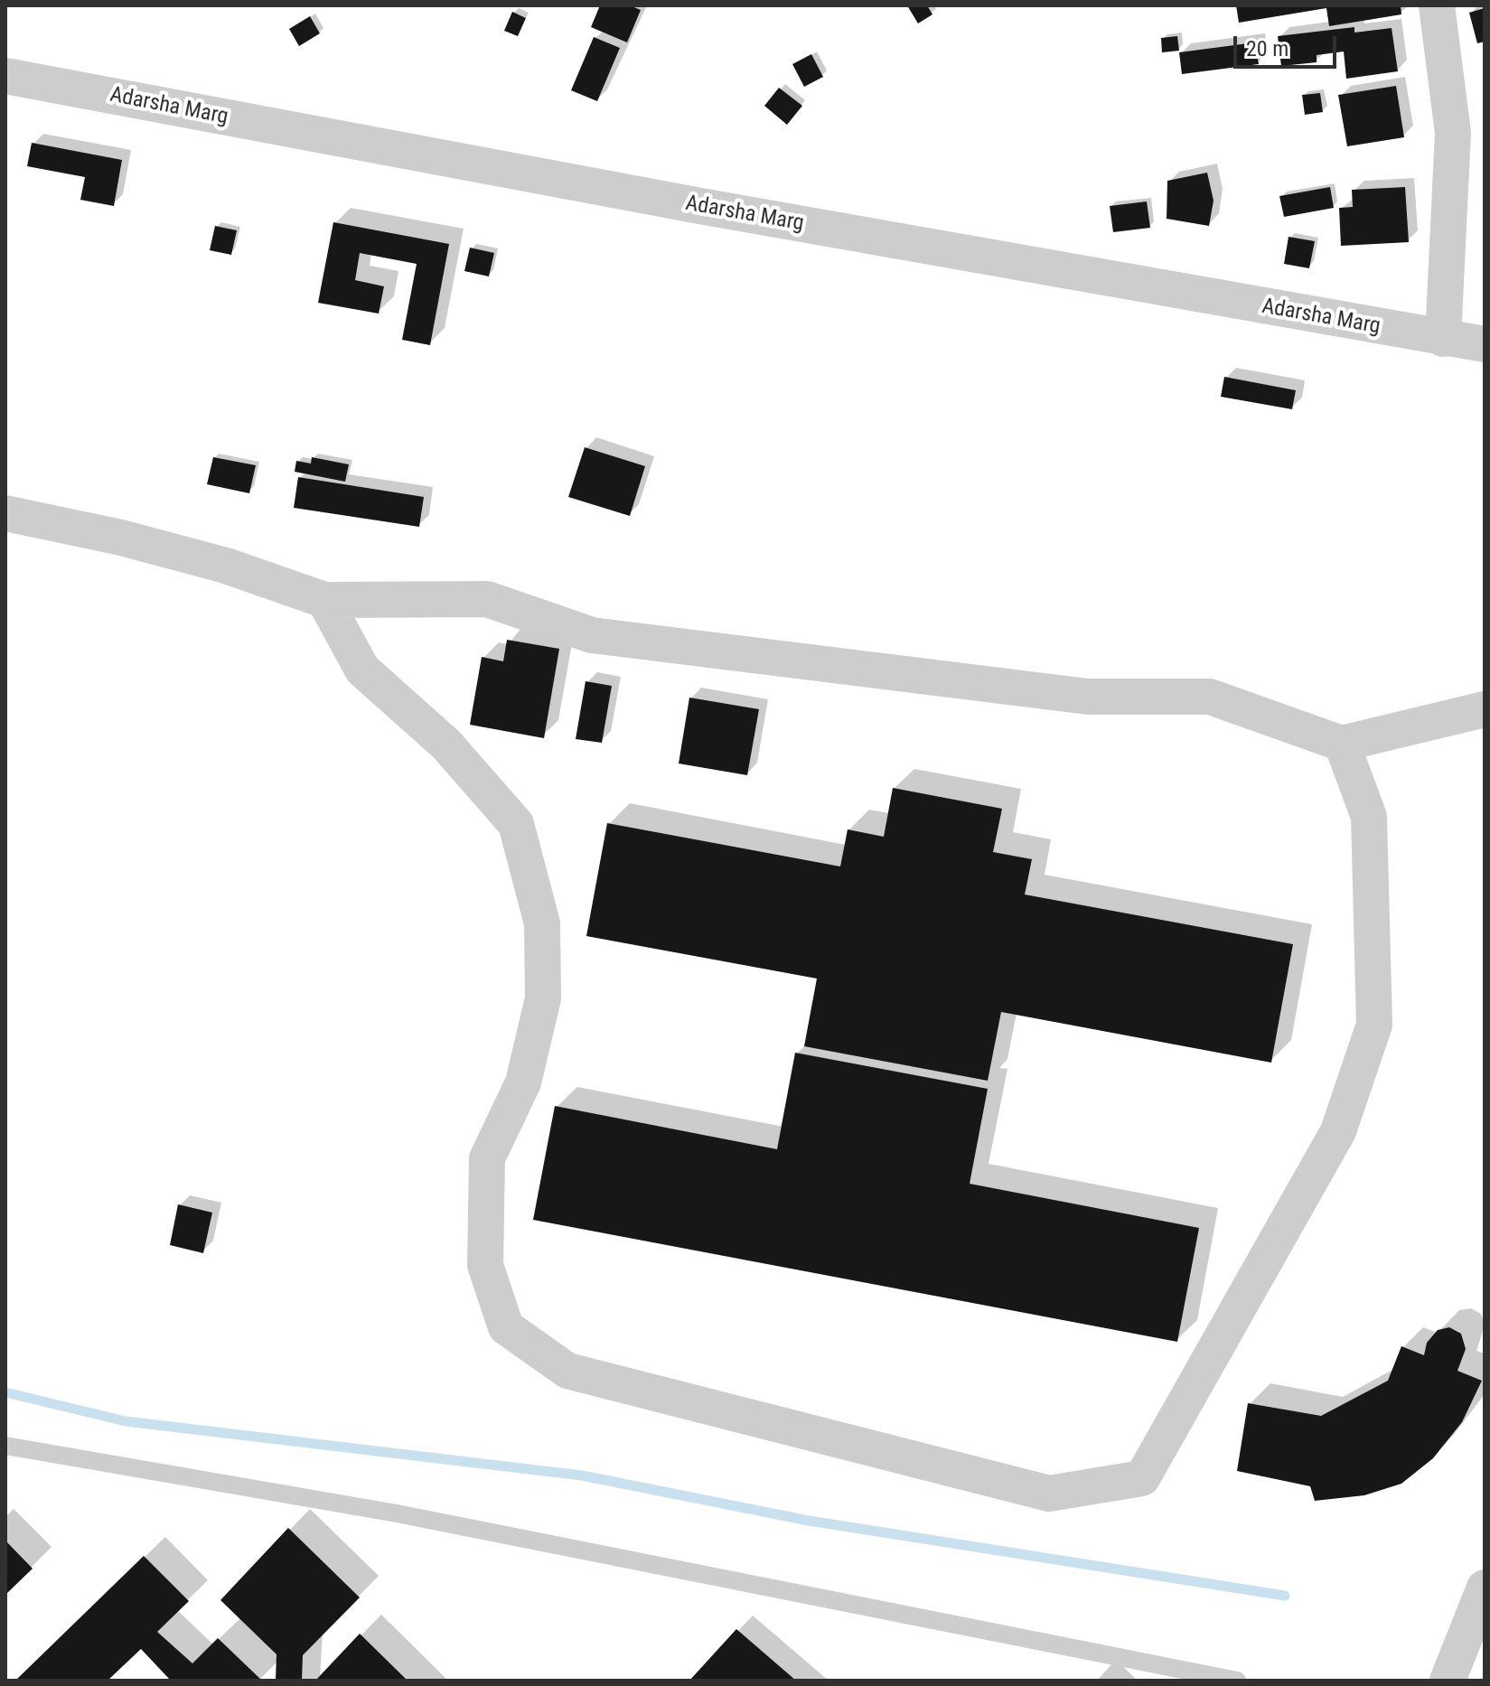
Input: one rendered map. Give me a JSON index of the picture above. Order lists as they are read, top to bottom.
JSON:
{
  "streets": {
    "street": ["Adarsha Marg"]
  },
  "scale_bar": "20 m"
}
